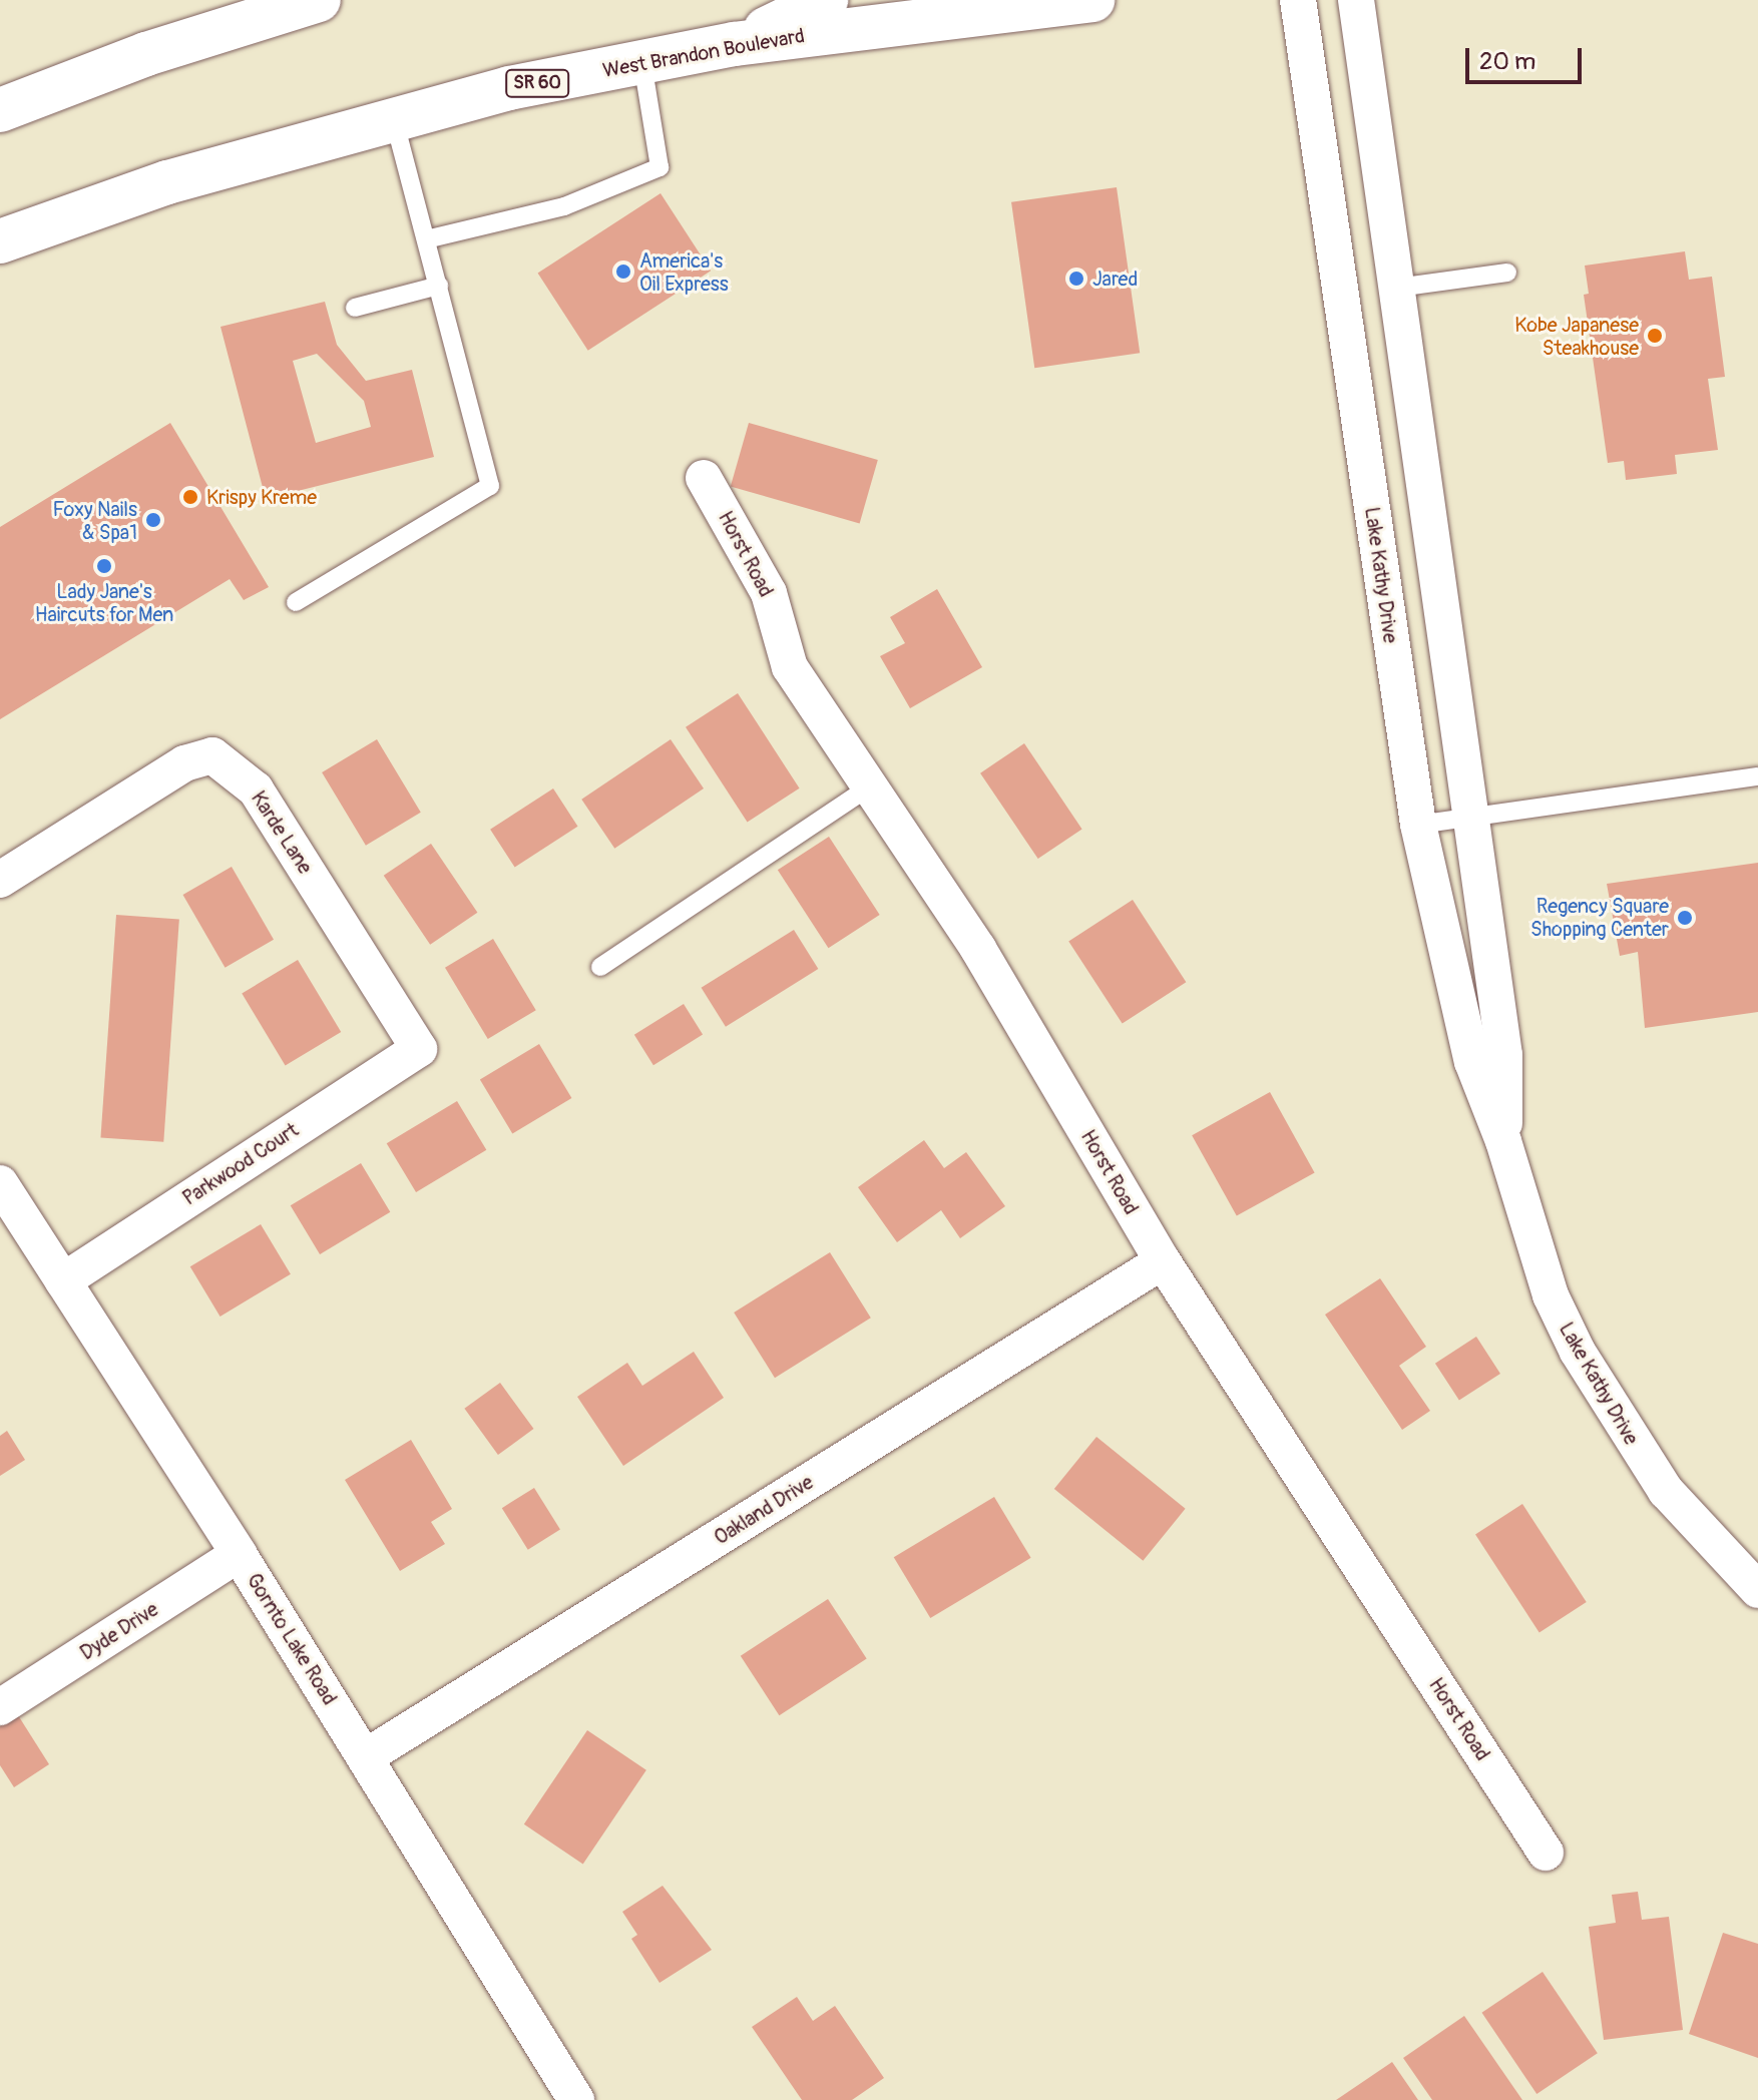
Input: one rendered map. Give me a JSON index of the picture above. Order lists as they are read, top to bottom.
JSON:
{
  "streets": {
    "highway": ["West Brandon Boulevard", "SR 60"],
    "street": [
      "Horst Road",
      "Lake Kathy Drive",
      "Karde Lane",
      "Parkwood Court",
      "Oakland Drive",
      "Dyde Drive",
      "Gornto Lake Road"
    ]
  },
  "crossings": [
    ["Horst Road", "Oakland Drive"],
    ["Karde Lane", "Parkwood Court"],
    ["Parkwood Court", "Gornto Lake Road"],
    ["Oakland Drive", "Gornto Lake Road"],
    ["Dyde Drive", "Gornto Lake Road"]
  ],
  "places": [
    "America's Oil Express",
    "Jared",
    "Kobe Japanese Steakhouse",
    "Krispy Kreme",
    "Foxy Nails & Spa1",
    "Lady Jane's Haircuts for Men",
    "Regency Square Shopping Center"
  ],
  "scale_bar": "20 m"
}
